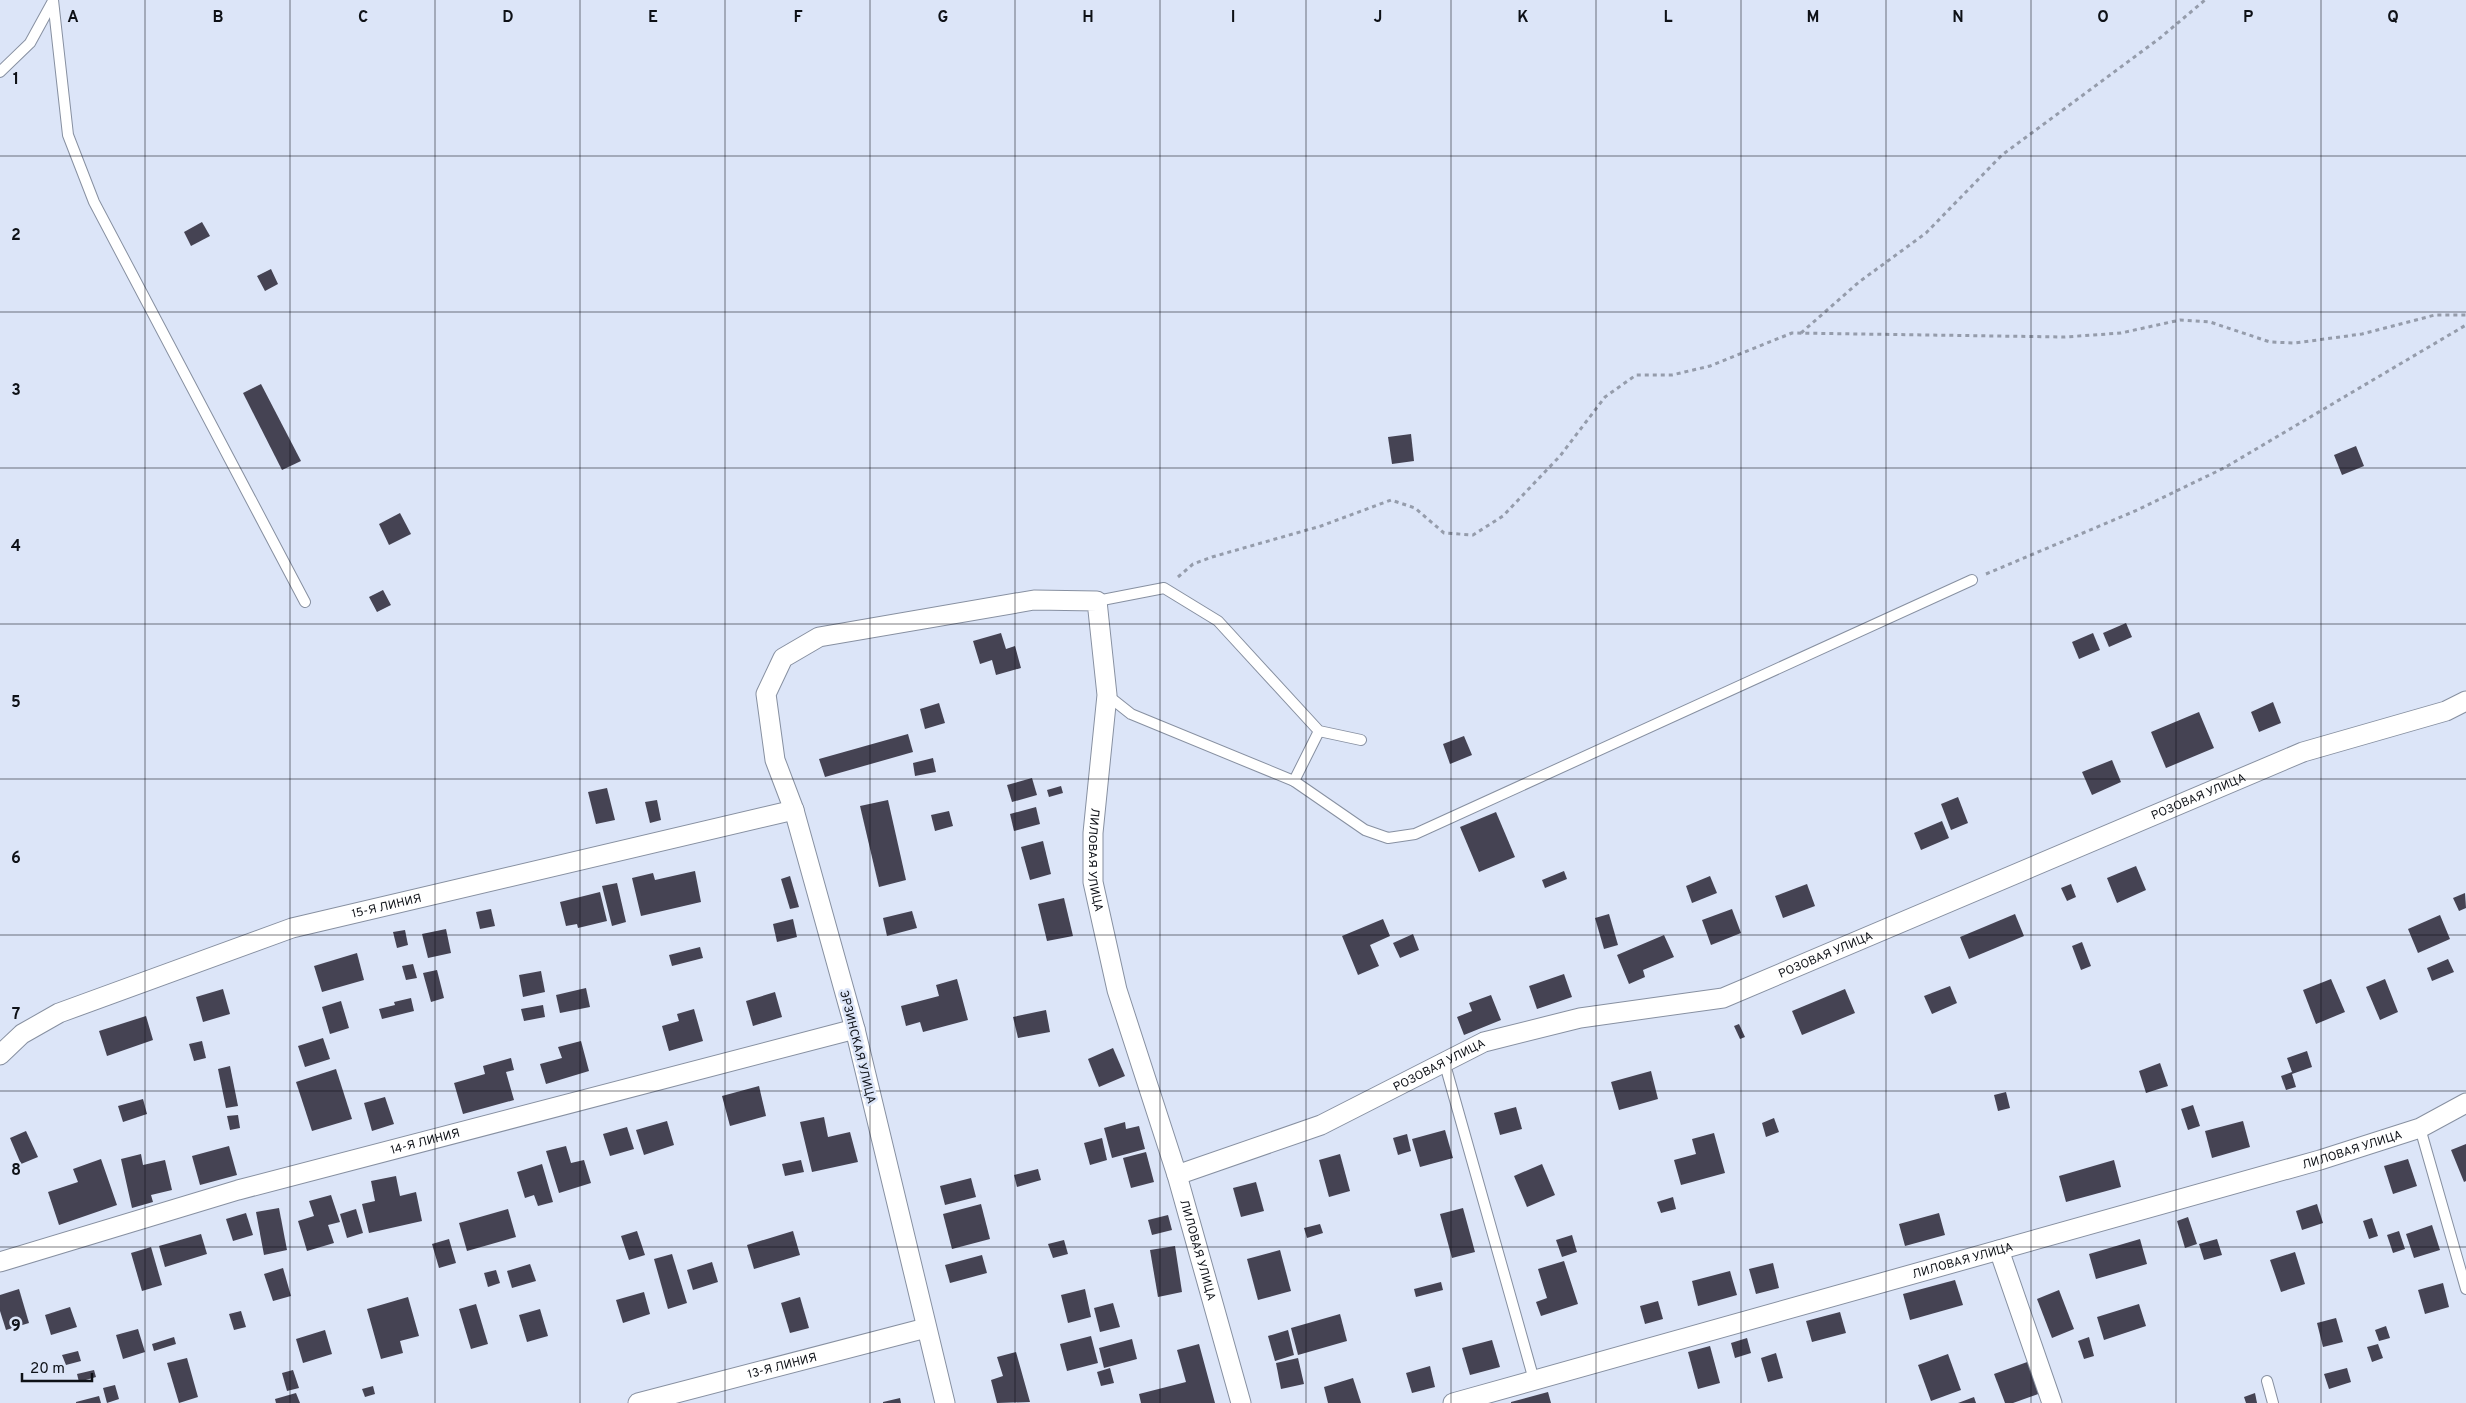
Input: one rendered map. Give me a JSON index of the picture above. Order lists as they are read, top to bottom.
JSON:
{
  "streets": {
    "street": [
      "РОЗОВАЯ УЛИЦА",
      "ЛИЛОВАЯ УЛИЦА",
      "15-Я ЛИНИЯ",
      "ЭРЗИНСКАЯ УЛИЦА",
      "14-Я ЛИНИЯ",
      "13-Я ЛИНИЯ"
    ]
  },
  "crossings": [
    ["РОЗОВАЯ УЛИЦА", "ЛИЛОВАЯ УЛИЦА"],
    ["ЛИЛОВАЯ УЛИЦА", "ЭРЗИНСКАЯ УЛИЦА"],
    ["15-Я ЛИНИЯ", "ЭРЗИНСКАЯ УЛИЦА"],
    ["ЭРЗИНСКАЯ УЛИЦА", "14-Я ЛИНИЯ"],
    ["ЭРЗИНСКАЯ УЛИЦА", "13-Я ЛИНИЯ"]
  ],
  "scale_bar": "20 m",
  "grid": {
    "columns": [
      "A",
      "B",
      "C",
      "D",
      "E",
      "F",
      "G",
      "H",
      "I",
      "J",
      "K",
      "L",
      "M",
      "N",
      "O",
      "P",
      "Q"
    ],
    "rows": [
      "1",
      "2",
      "3",
      "4",
      "5",
      "6",
      "7",
      "8",
      "9"
    ]
  }
}
